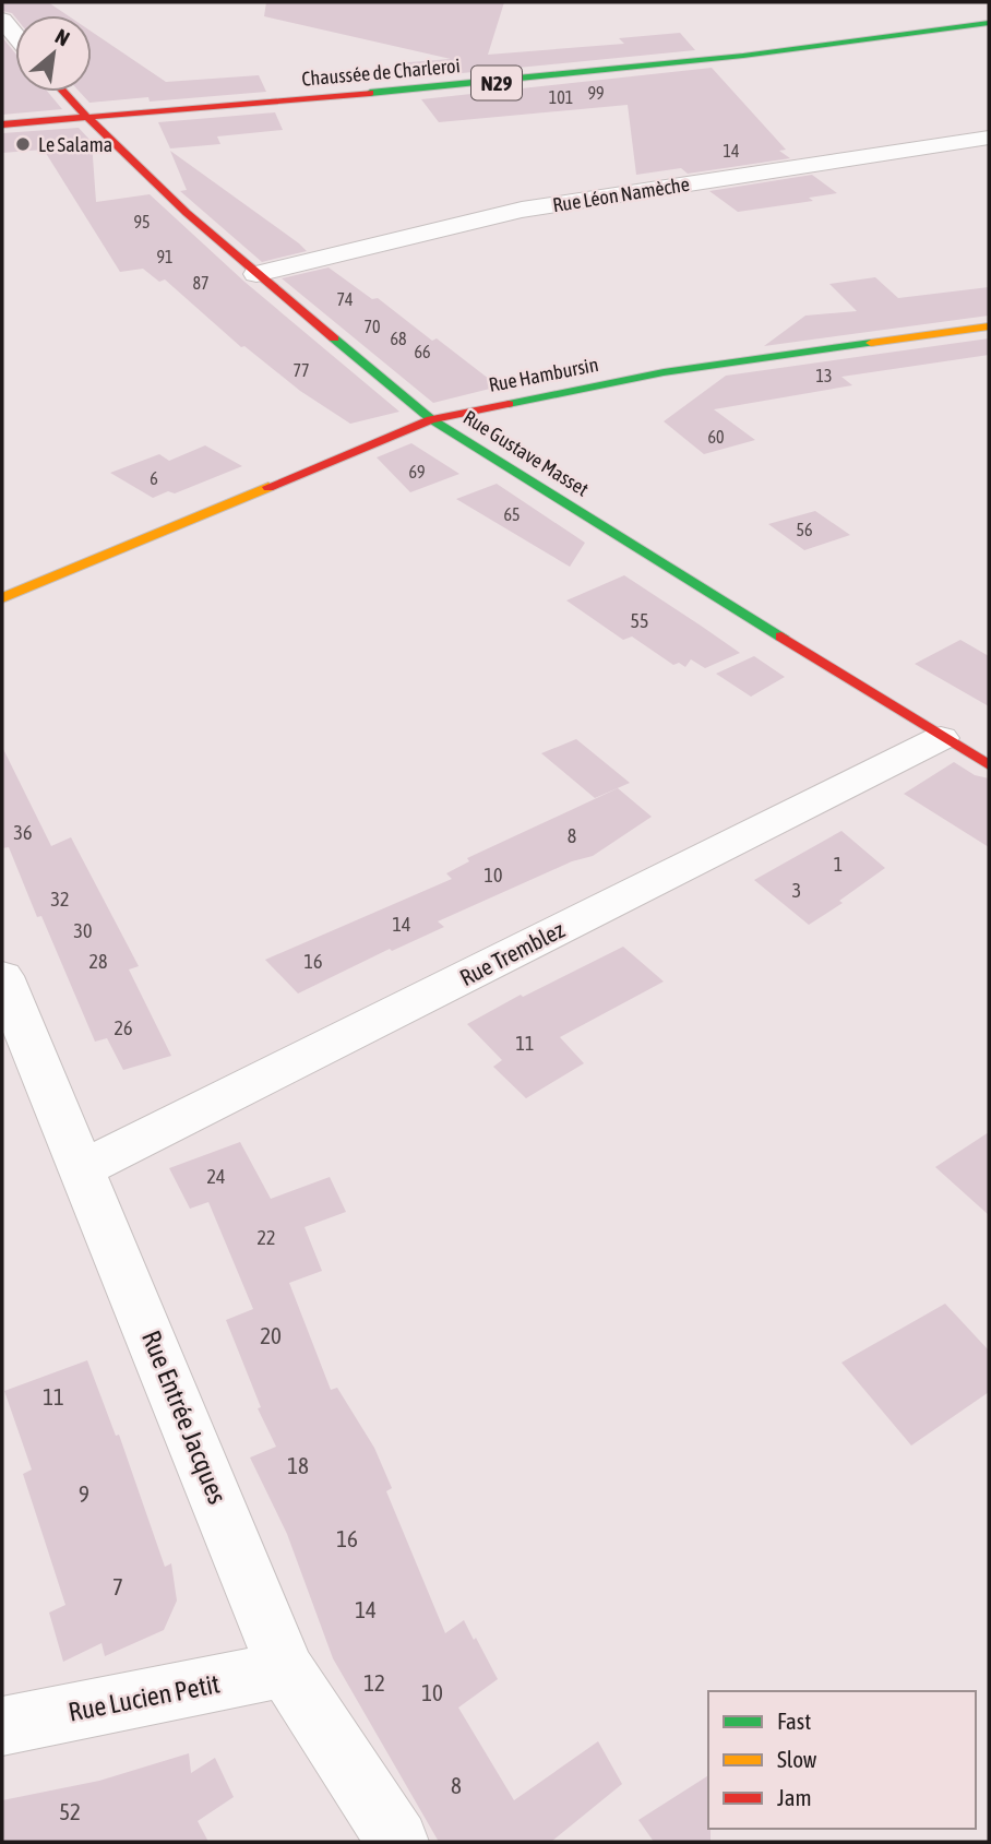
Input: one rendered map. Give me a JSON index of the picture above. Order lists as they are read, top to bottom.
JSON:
{
  "streets": {
    "street": [
      "Chaussée de Charleroi",
      "N29",
      "Rue Léon Namèche",
      "Rue Hambursin",
      "Rue Gustave Masset",
      "Rue Tremblez",
      "Rue Entrée Jacques",
      "Rue Lucien Petit"
    ]
  },
  "crossings": [
    ["Chaussée de Charleroi", "Rue Gustave Masset"],
    ["Rue Léon Namèche", "Rue Gustave Masset"],
    ["Rue Hambursin", "Rue Gustave Masset"],
    ["Rue Gustave Masset", "Rue Tremblez"],
    ["Rue Tremblez", "Rue Entrée Jacques"],
    ["Rue Entrée Jacques", "Rue Lucien Petit"]
  ],
  "places": ["Le Salama"],
  "house_numbers": [
    "99",
    "101",
    "14",
    "95",
    "91",
    "87",
    "74",
    "70",
    "68",
    "66",
    "77",
    "13",
    "60",
    "69",
    "6",
    "65",
    "56",
    "55",
    "36",
    "8",
    "1",
    "10",
    "3",
    "32",
    "14",
    "30",
    "28",
    "16",
    "26",
    "11",
    "24",
    "22",
    "20",
    "11",
    "18",
    "9",
    "16",
    "7",
    "14",
    "12",
    "10",
    "8",
    "52"
  ],
  "legend": ["Fast", "Slow", "Jam"],
  "north": "top right"
}
